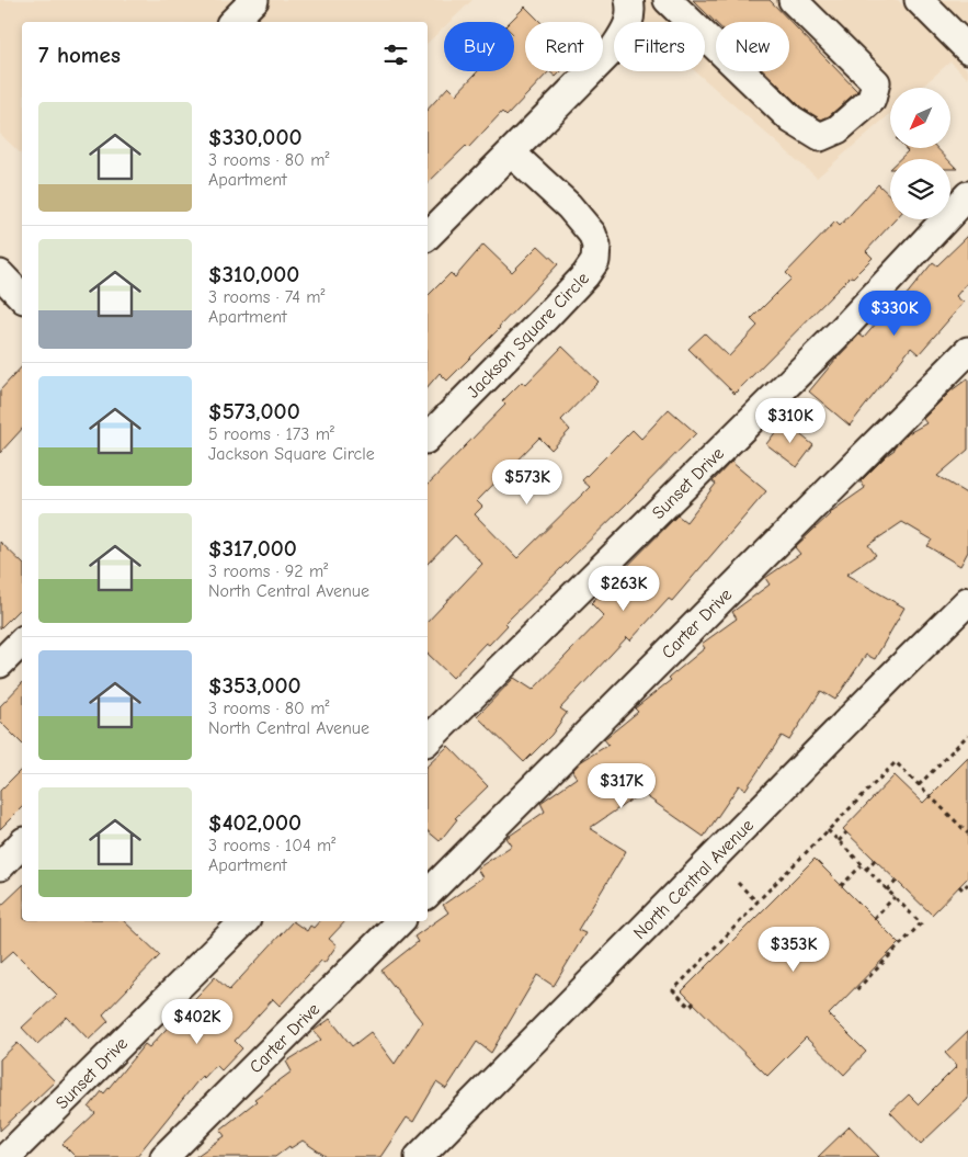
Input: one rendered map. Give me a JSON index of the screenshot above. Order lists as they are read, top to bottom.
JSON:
{
  "streets": {
    "street": [
      "Jackson Square Circle",
      "Sunset Drive",
      "Carter Drive",
      "North Central Avenue"
    ]
  },
  "north": "bottom left",
  "page": {
    "chip": [
      "Buy",
      "Rent",
      "Filters",
      "New"
    ],
    "heading": "7 homes",
    "list": [
      {
        "name": "$330,000",
        "note": "3 rooms · 80 m² · Apartment"
      },
      {
        "name": "$310,000",
        "note": "3 rooms · 74 m² · Apartment"
      },
      {
        "name": "$573,000",
        "note": "5 rooms · 173 m² · Jackson Square Circle"
      },
      {
        "name": "$317,000",
        "note": "3 rooms · 92 m² · North Central Avenue"
      },
      {
        "name": "$353,000",
        "note": "3 rooms · 80 m² · North Central Avenue"
      },
      {
        "name": "$402,000",
        "note": "3 rooms · 104 m² · Apartment"
      }
    ],
    "price": [
      "$330K",
      "$310K",
      "$573K",
      "$263K",
      "$317K",
      "$353K",
      "$402K"
    ]
  }
}
